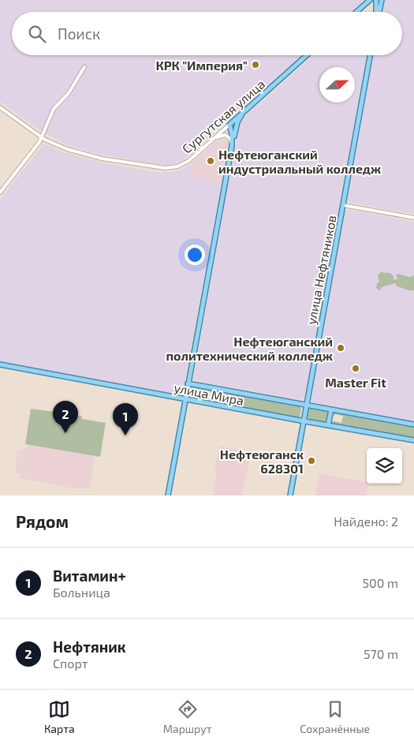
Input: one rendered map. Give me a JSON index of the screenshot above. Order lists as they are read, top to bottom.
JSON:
{
  "streets": {
    "main road": ["Сургутская улица", "улица Нефтяников", "улица Мира"]
  },
  "crossings": [
    ["улица Нефтяников", "улица Мира"]
  ],
  "places": [
    "КРК \"Империя\"",
    "Нефтеюганский индустриальный колледж",
    "Нефтеюганский политехнический колледж",
    "Master Fit",
    "Нефтеюганск 628301"
  ],
  "north": "right",
  "page": {
    "search": "Поиск",
    "pins": ["2", "1"],
    "heading": ["Рядом", "Найдено: 2"],
    "list": [
      {
        "mark": "1",
        "name": "Витамин+",
        "note": "Больница",
        "value": "500 m"
      },
      {
        "mark": "2",
        "name": "Нефтяник",
        "note": "Спорт",
        "value": "570 m"
      }
    ],
    "nav": ["Карта", "Маршрут", "Сохранённые"]
  }
}
